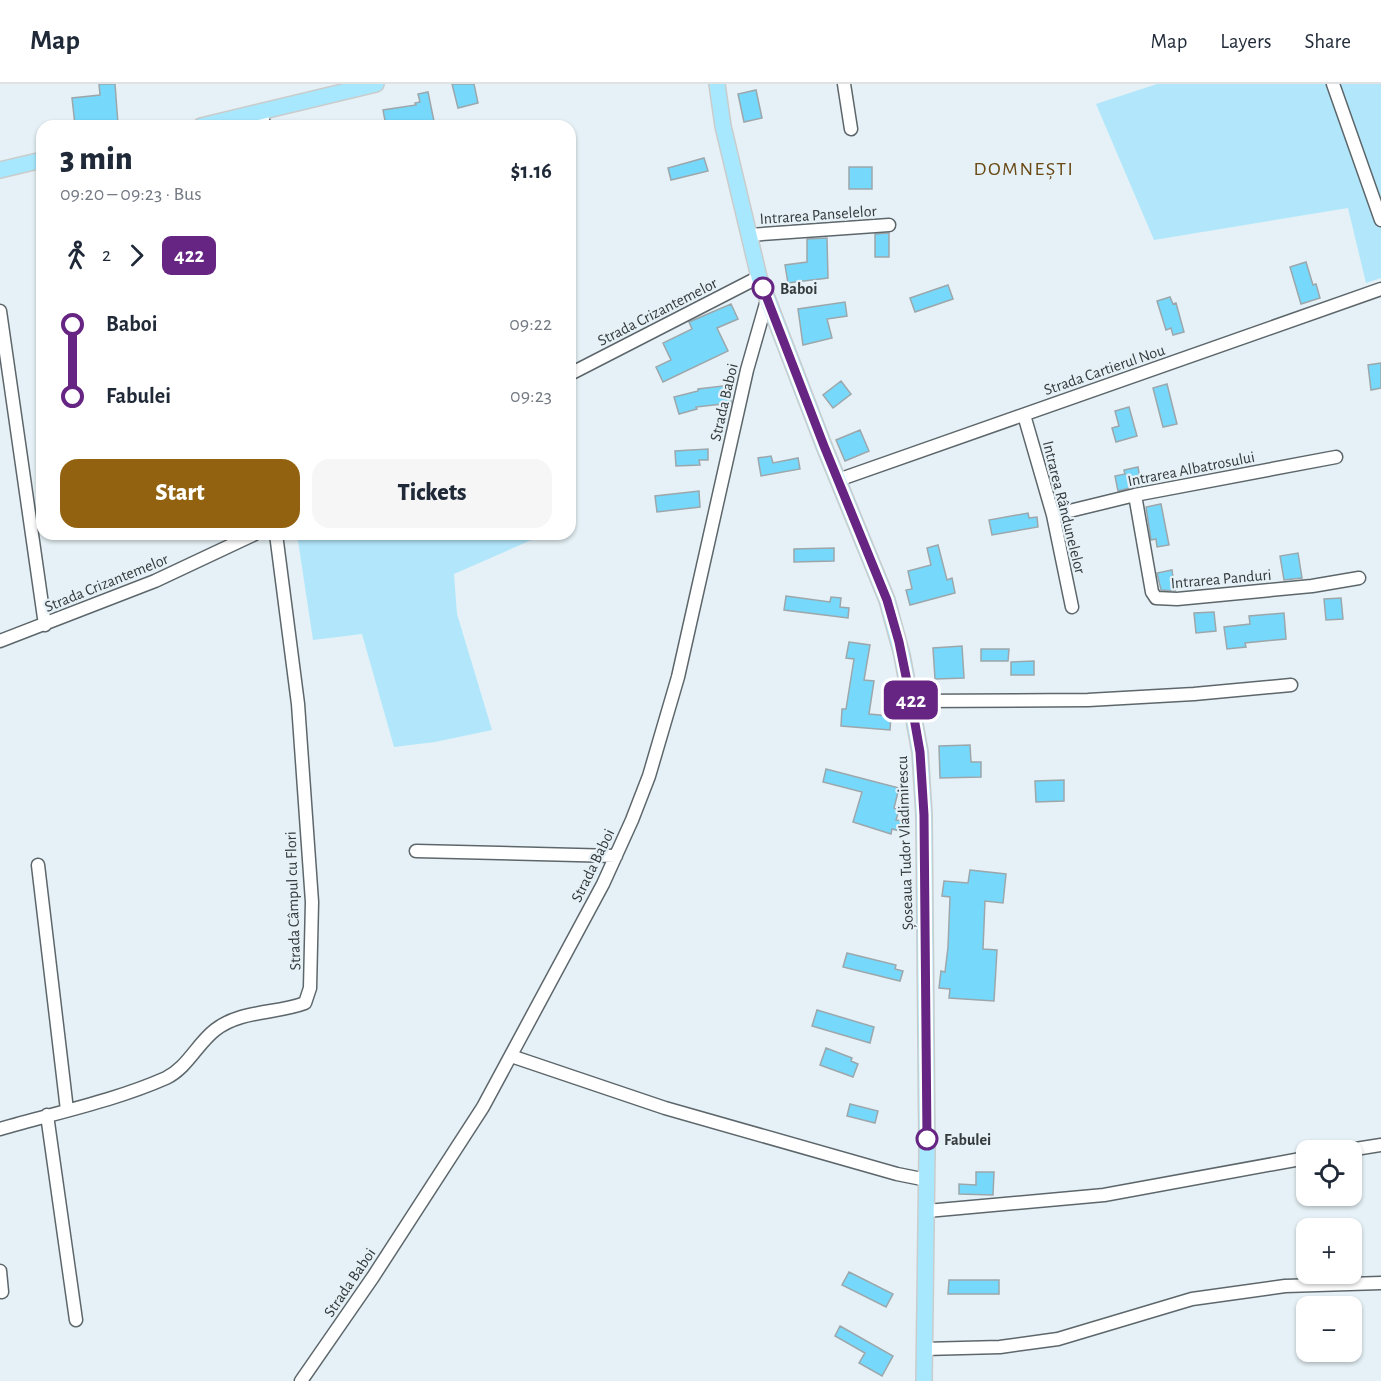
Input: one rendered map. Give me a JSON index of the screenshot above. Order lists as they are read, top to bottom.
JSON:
{
  "streets": {
    "main road": ["Șoseaua Tudor Vladimirescu"],
    "street": [
      "Intrarea Panselelor",
      "Strada Crizantemelor",
      "Strada Cartierul Nou",
      "Strada Baboi",
      "Intrarea Albatrosului",
      "Intrarea Rândunelelor",
      "Intrarea Panduri",
      "Strada Câmpul cu Flori"
    ]
  },
  "crossings": [
    ["Intrarea Panselelor", "Șoseaua Tudor Vladimirescu"],
    ["Strada Crizantemelor", "Șoseaua Tudor Vladimirescu"],
    ["Strada Cartierul Nou", "Intrarea Rândunelelor"],
    ["Strada Cartierul Nou", "Șoseaua Tudor Vladimirescu"],
    ["Strada Baboi", "Șoseaua Tudor Vladimirescu"],
    ["Intrarea Albatrosului", "Intrarea Rândunelelor"],
    ["Intrarea Albatrosului", "Intrarea Panduri"]
  ],
  "districts": ["DOMNEȘTI"],
  "places": ["Baboi", "Fabulei"],
  "lines": ["bus line 422"],
  "page": {
    "header": "Map",
    "nav": ["Map", "Layers", "Share"],
    "on_map": "422",
    "heading": ["3 min", "09:20 – 09:23 · Bus", "$1.16"],
    "legs": ["2", "422"],
    "list": [
      {
        "name": "Baboi",
        "value": "09:22"
      },
      {
        "name": "Fabulei",
        "value": "09:23"
      }
    ],
    "buttons": ["Start", "Tickets"],
    "map_buttons": ["+", "−"]
  }
}
